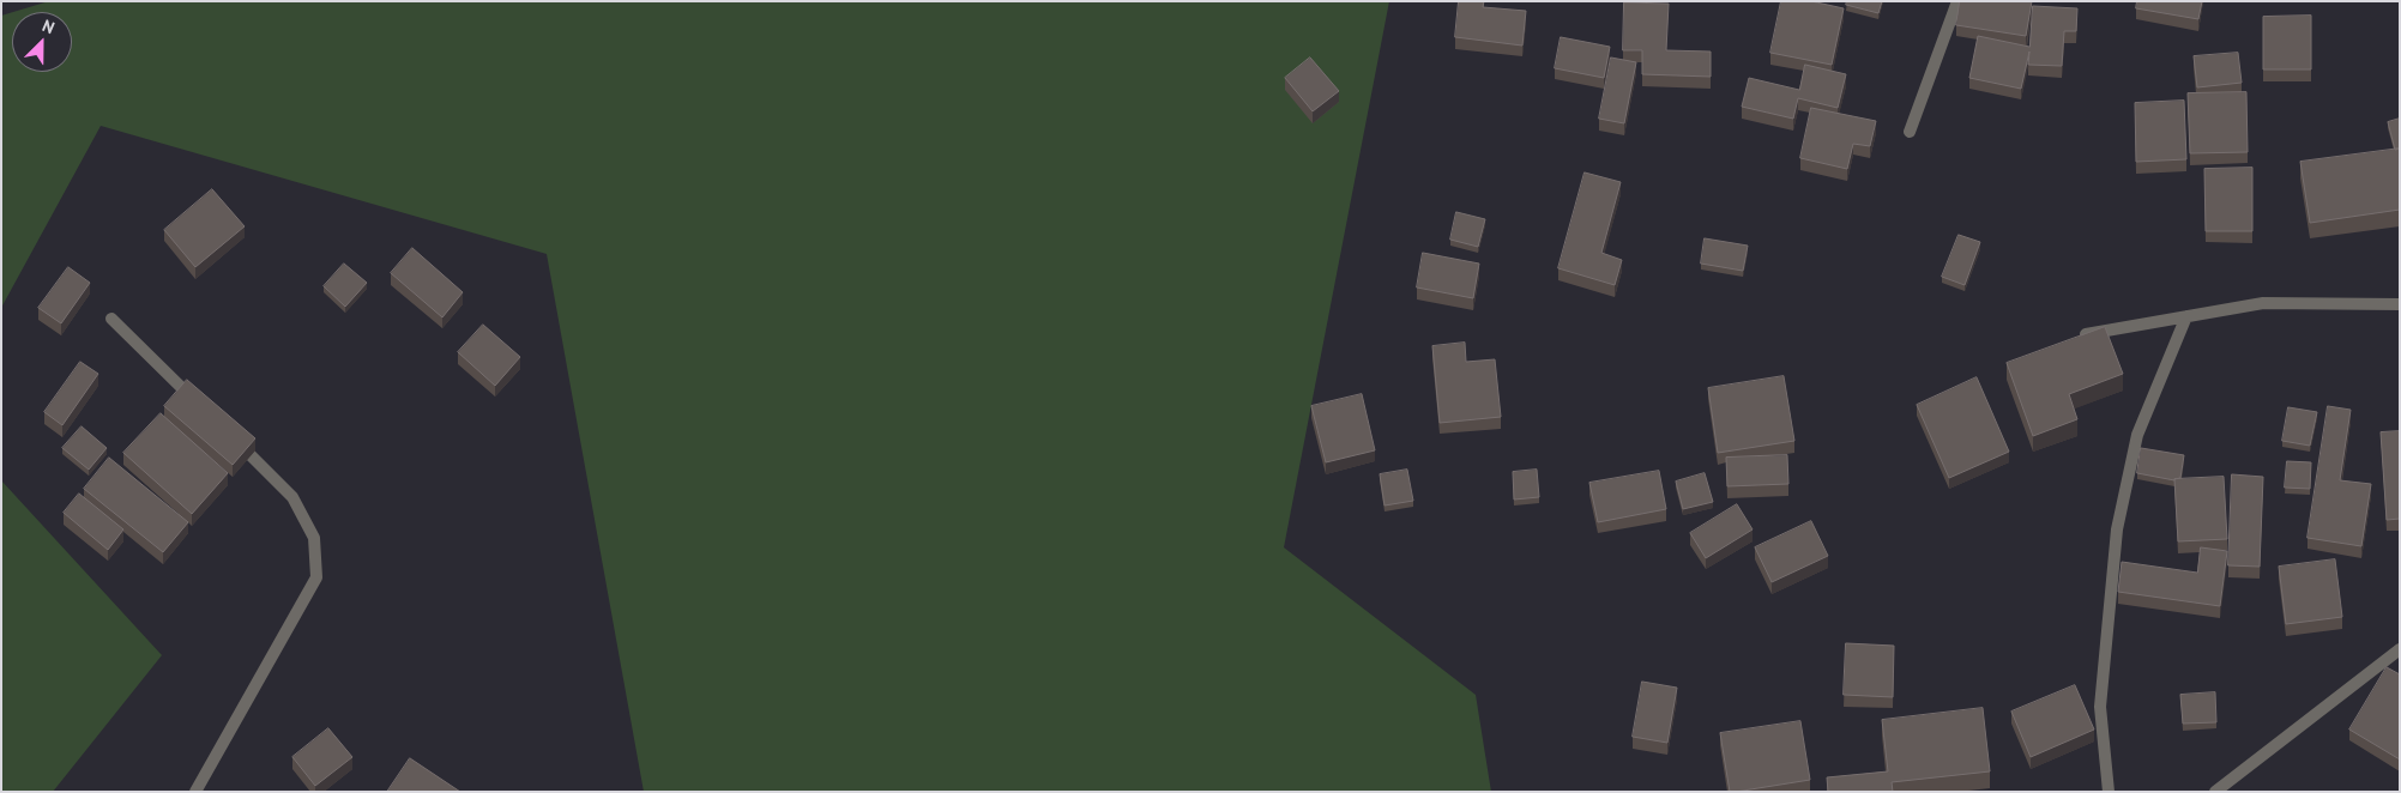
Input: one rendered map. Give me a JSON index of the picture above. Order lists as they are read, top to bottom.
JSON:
{
  "north": "top right"
}
